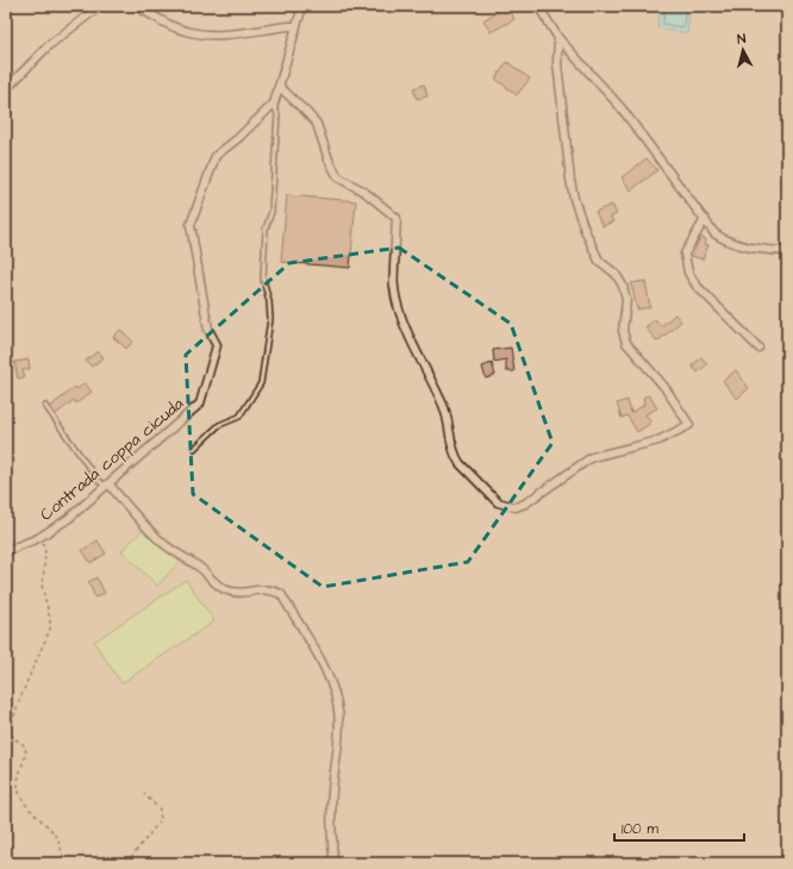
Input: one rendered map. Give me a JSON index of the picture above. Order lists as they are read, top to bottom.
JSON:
{
  "streets": {
    "street": ["Contrada coppa cicuda"]
  },
  "scale_bar": "100 m",
  "north": "top"
}
